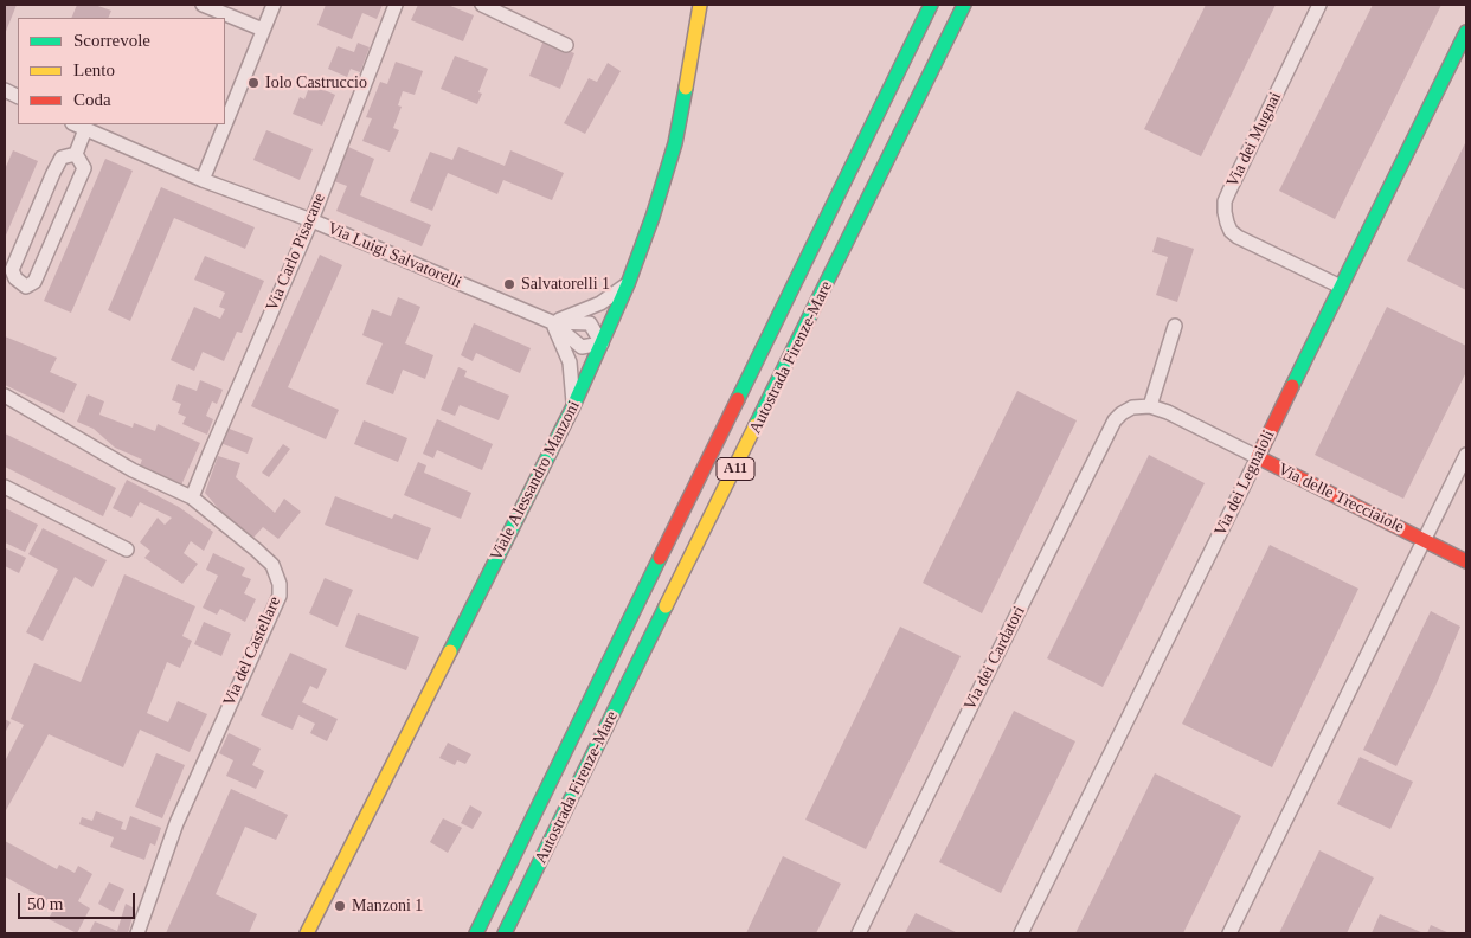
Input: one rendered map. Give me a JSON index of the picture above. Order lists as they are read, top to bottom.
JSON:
{
  "streets": {
    "main road": [
      "Autostrada Firenze-Mare",
      "A11",
      "Viale Alessandro Manzoni",
      "Via dei Legnaioli",
      "Via delle Trecciaiole"
    ],
    "street": [
      "Via dei Mugnai",
      "Via Carlo Pisacane",
      "Via Luigi Salvatorelli",
      "Via del Castellare",
      "Via dei Cardatori"
    ]
  },
  "crossings": [
    ["Via dei Mugnai", "Via dei Legnaioli"],
    ["Via Carlo Pisacane", "Via Luigi Salvatorelli"],
    ["Via Carlo Pisacane", "Via del Castellare"],
    ["Via Luigi Salvatorelli", "Viale Alessandro Manzoni"],
    ["Via dei Legnaioli", "Via delle Trecciaiole"],
    ["Via delle Trecciaiole", "Via dei Cardatori"]
  ],
  "places": ["Iolo Castruccio", "Salvatorelli 1", "Manzoni 1"],
  "legend": ["Scorrevole", "Lento", "Coda"],
  "scale_bar": "50 m"
}
